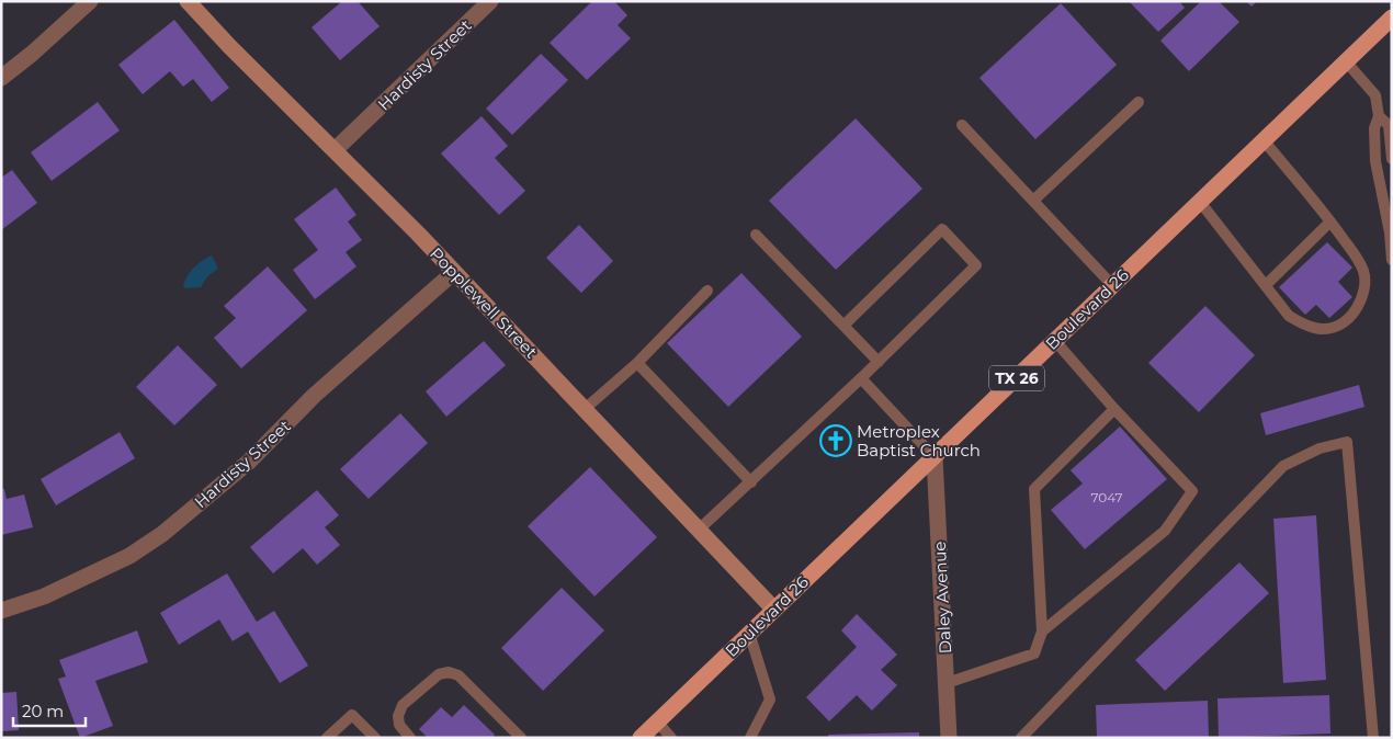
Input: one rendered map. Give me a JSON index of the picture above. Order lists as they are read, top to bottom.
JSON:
{
  "streets": {
    "main road": ["Boulevard 26", "TX 26"],
    "street": ["Hardisty Street", "Popplewell Street", "Daley Avenue"]
  },
  "crossings": [
    ["Hardisty Street", "Popplewell Street"],
    ["Popplewell Street", "Boulevard 26"],
    ["Boulevard 26", "Daley Avenue"]
  ],
  "places": {
    "church": ["Metroplex Baptist Church"]
  },
  "house_numbers": ["7047"],
  "scale_bar": "20 m"
}
